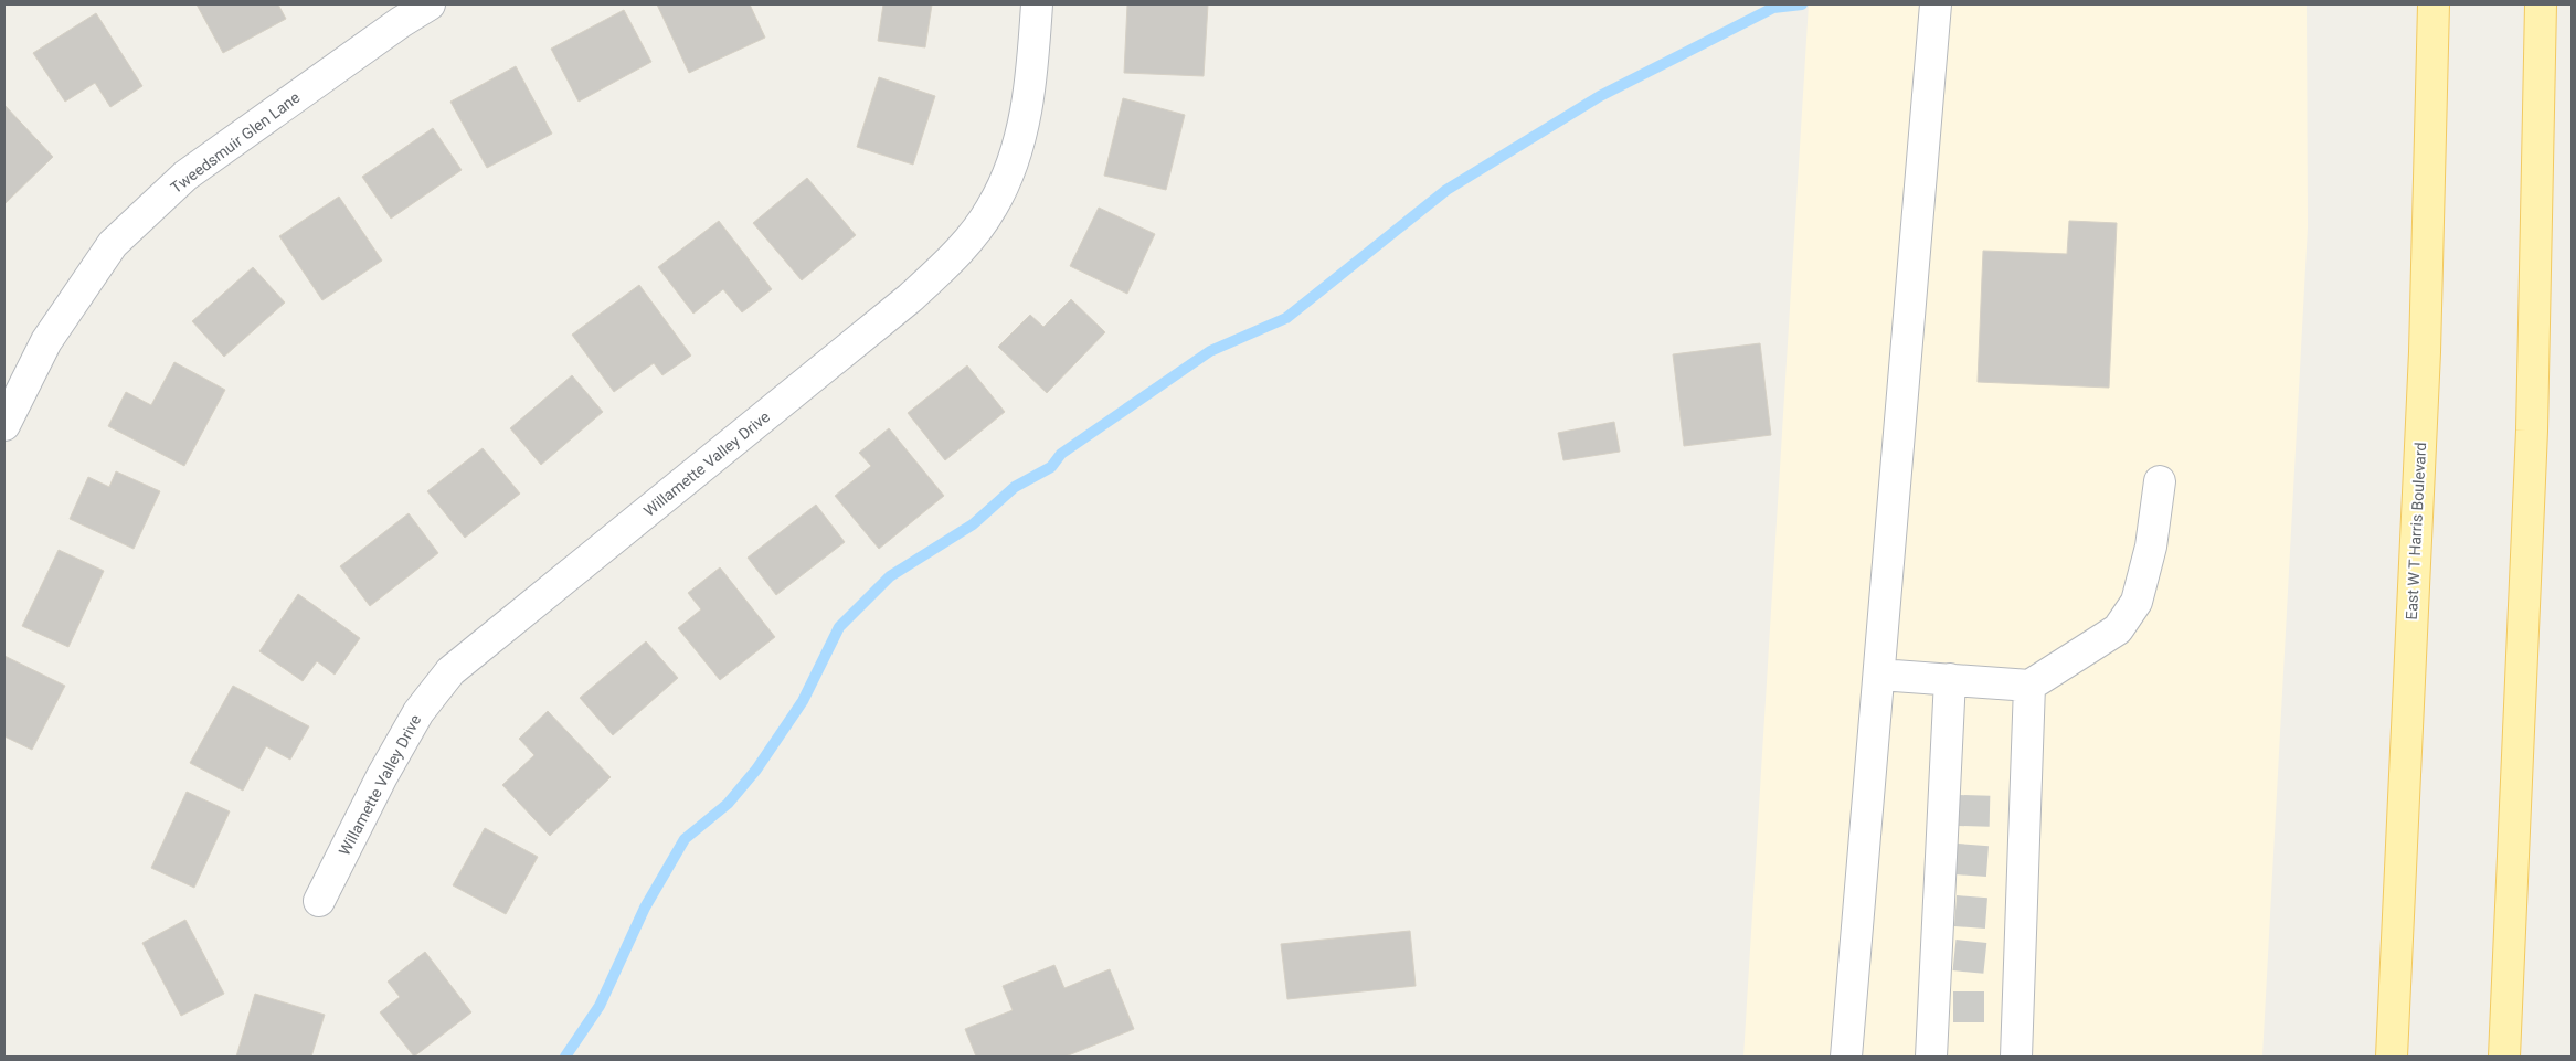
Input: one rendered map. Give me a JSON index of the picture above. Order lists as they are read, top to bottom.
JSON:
{
  "streets": {
    "main road": ["East W T Harris Boulevard"],
    "street": ["Tweedsmuir Glen Lane", "Willamette Valley Drive"]
  }
}
